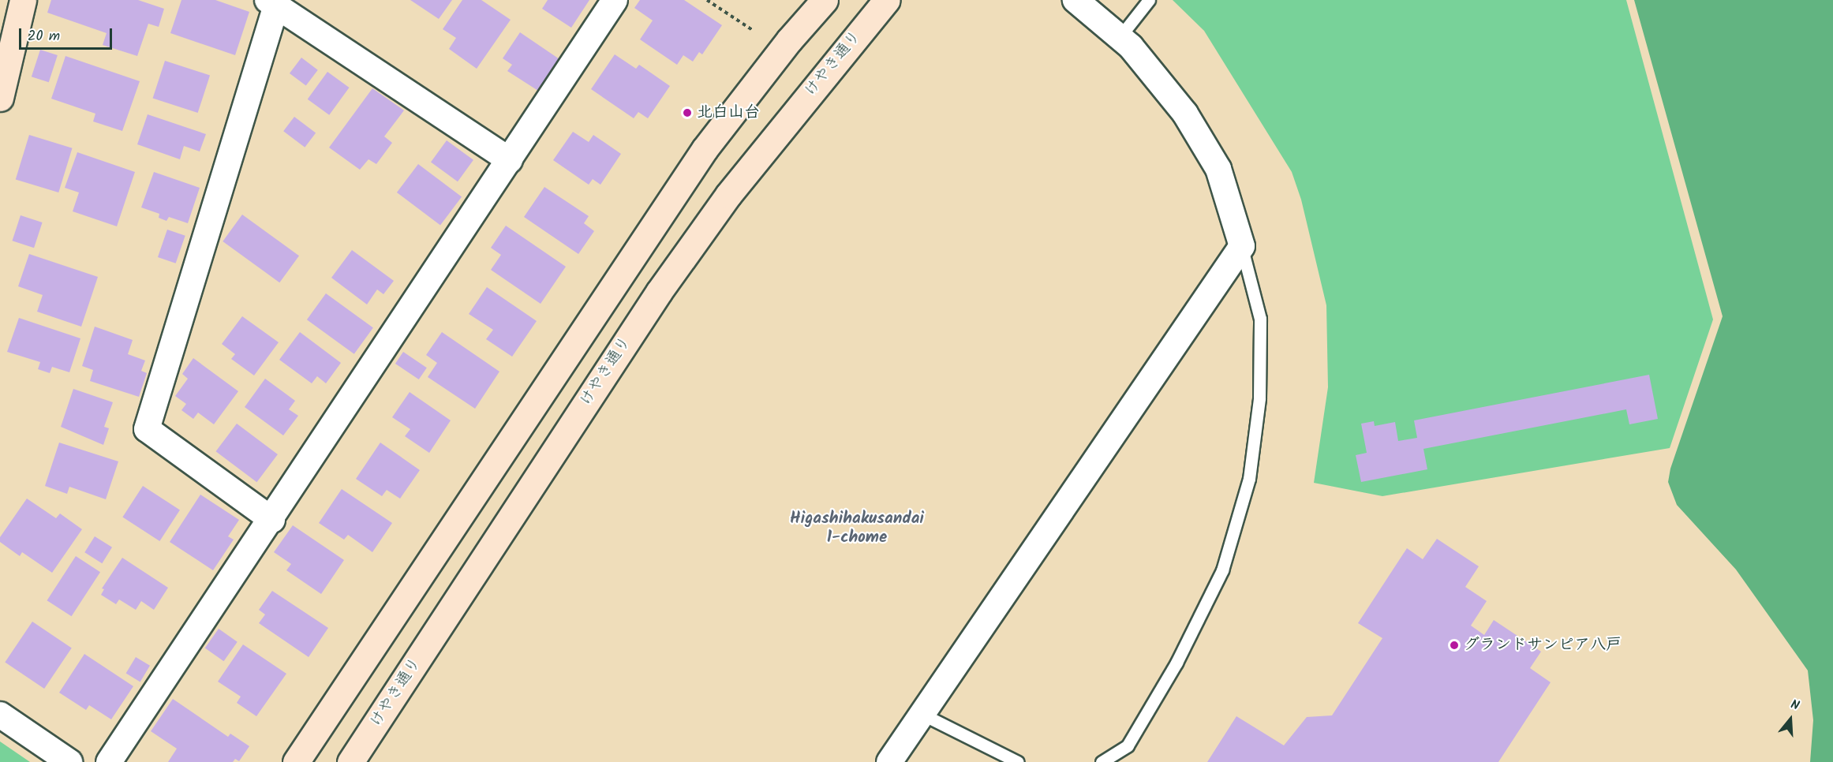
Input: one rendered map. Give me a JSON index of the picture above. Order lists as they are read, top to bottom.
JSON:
{
  "streets": {
    "street": ["けやき通り"]
  },
  "districts": ["Higashihakusandai 1-chome"],
  "places": ["北白山台", "グランドサンピア八戸"],
  "scale_bar": "20 m",
  "north": "top"
}
